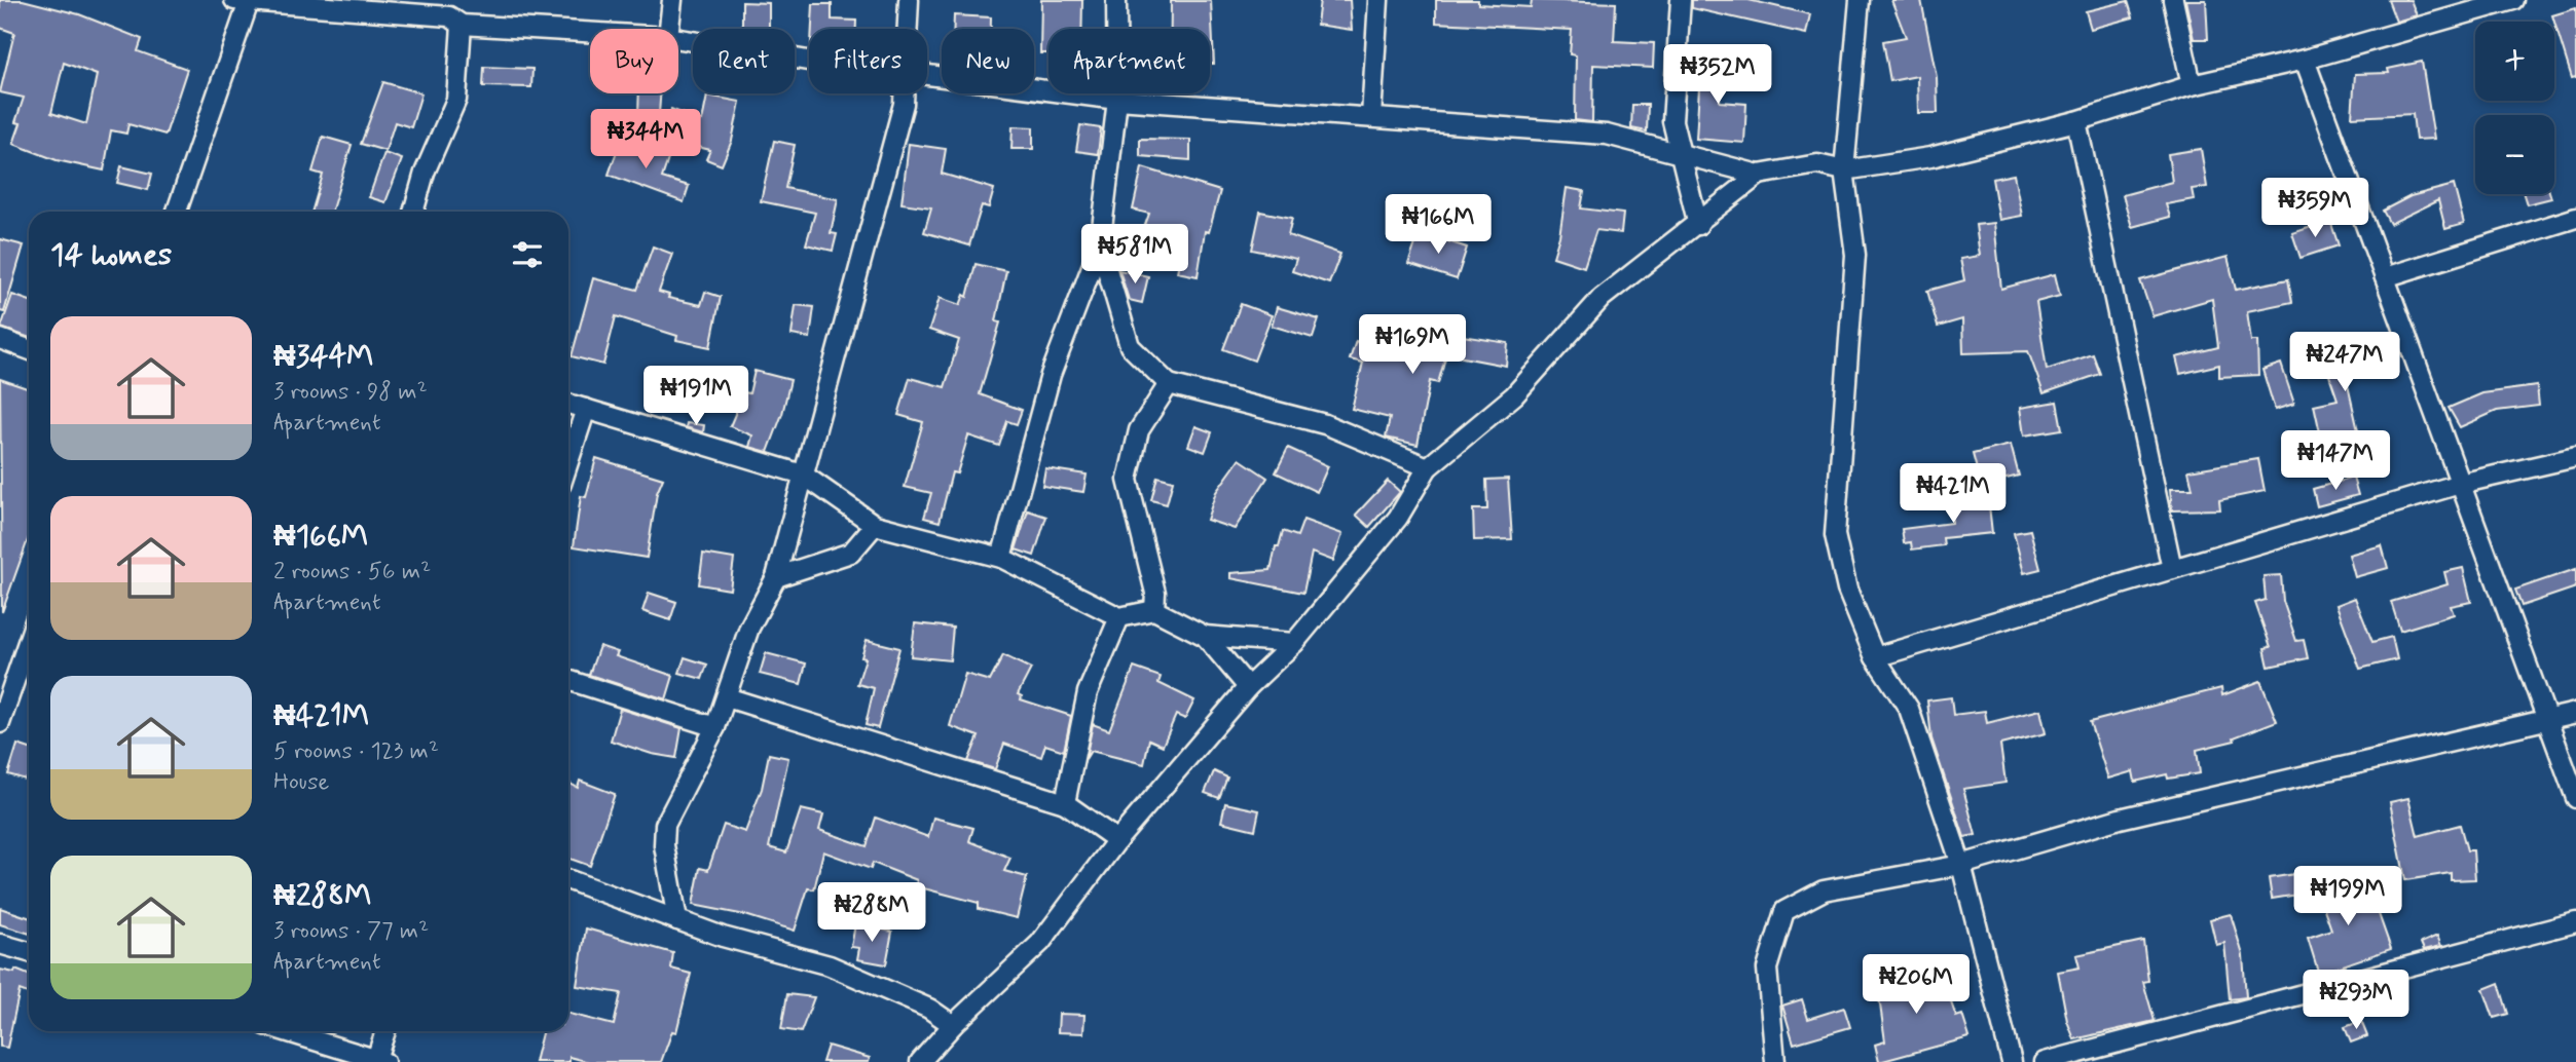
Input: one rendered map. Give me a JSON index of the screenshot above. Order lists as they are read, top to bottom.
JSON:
{
  "page": {
    "map_buttons": ["+", "−"],
    "chip": [
      "Buy",
      "Rent",
      "Filters",
      "New",
      "Apartment"
    ],
    "price": [
      "₦352M",
      "₦344M",
      "₦359M",
      "₦166M",
      "₦581M",
      "₦169M",
      "₦247M",
      "₦191M",
      "₦147M",
      "₦421M",
      "₦199M",
      "₦288M",
      "₦206M",
      "₦293M"
    ],
    "heading": "14 homes",
    "list": [
      {
        "name": "₦344M",
        "note": "3 rooms · 98 m² · Apartment"
      },
      {
        "name": "₦166M",
        "note": "2 rooms · 56 m² · Apartment"
      },
      {
        "name": "₦421M",
        "note": "5 rooms · 123 m² · House"
      },
      {
        "name": "₦288M",
        "note": "3 rooms · 77 m² · Apartment"
      }
    ]
  }
}
